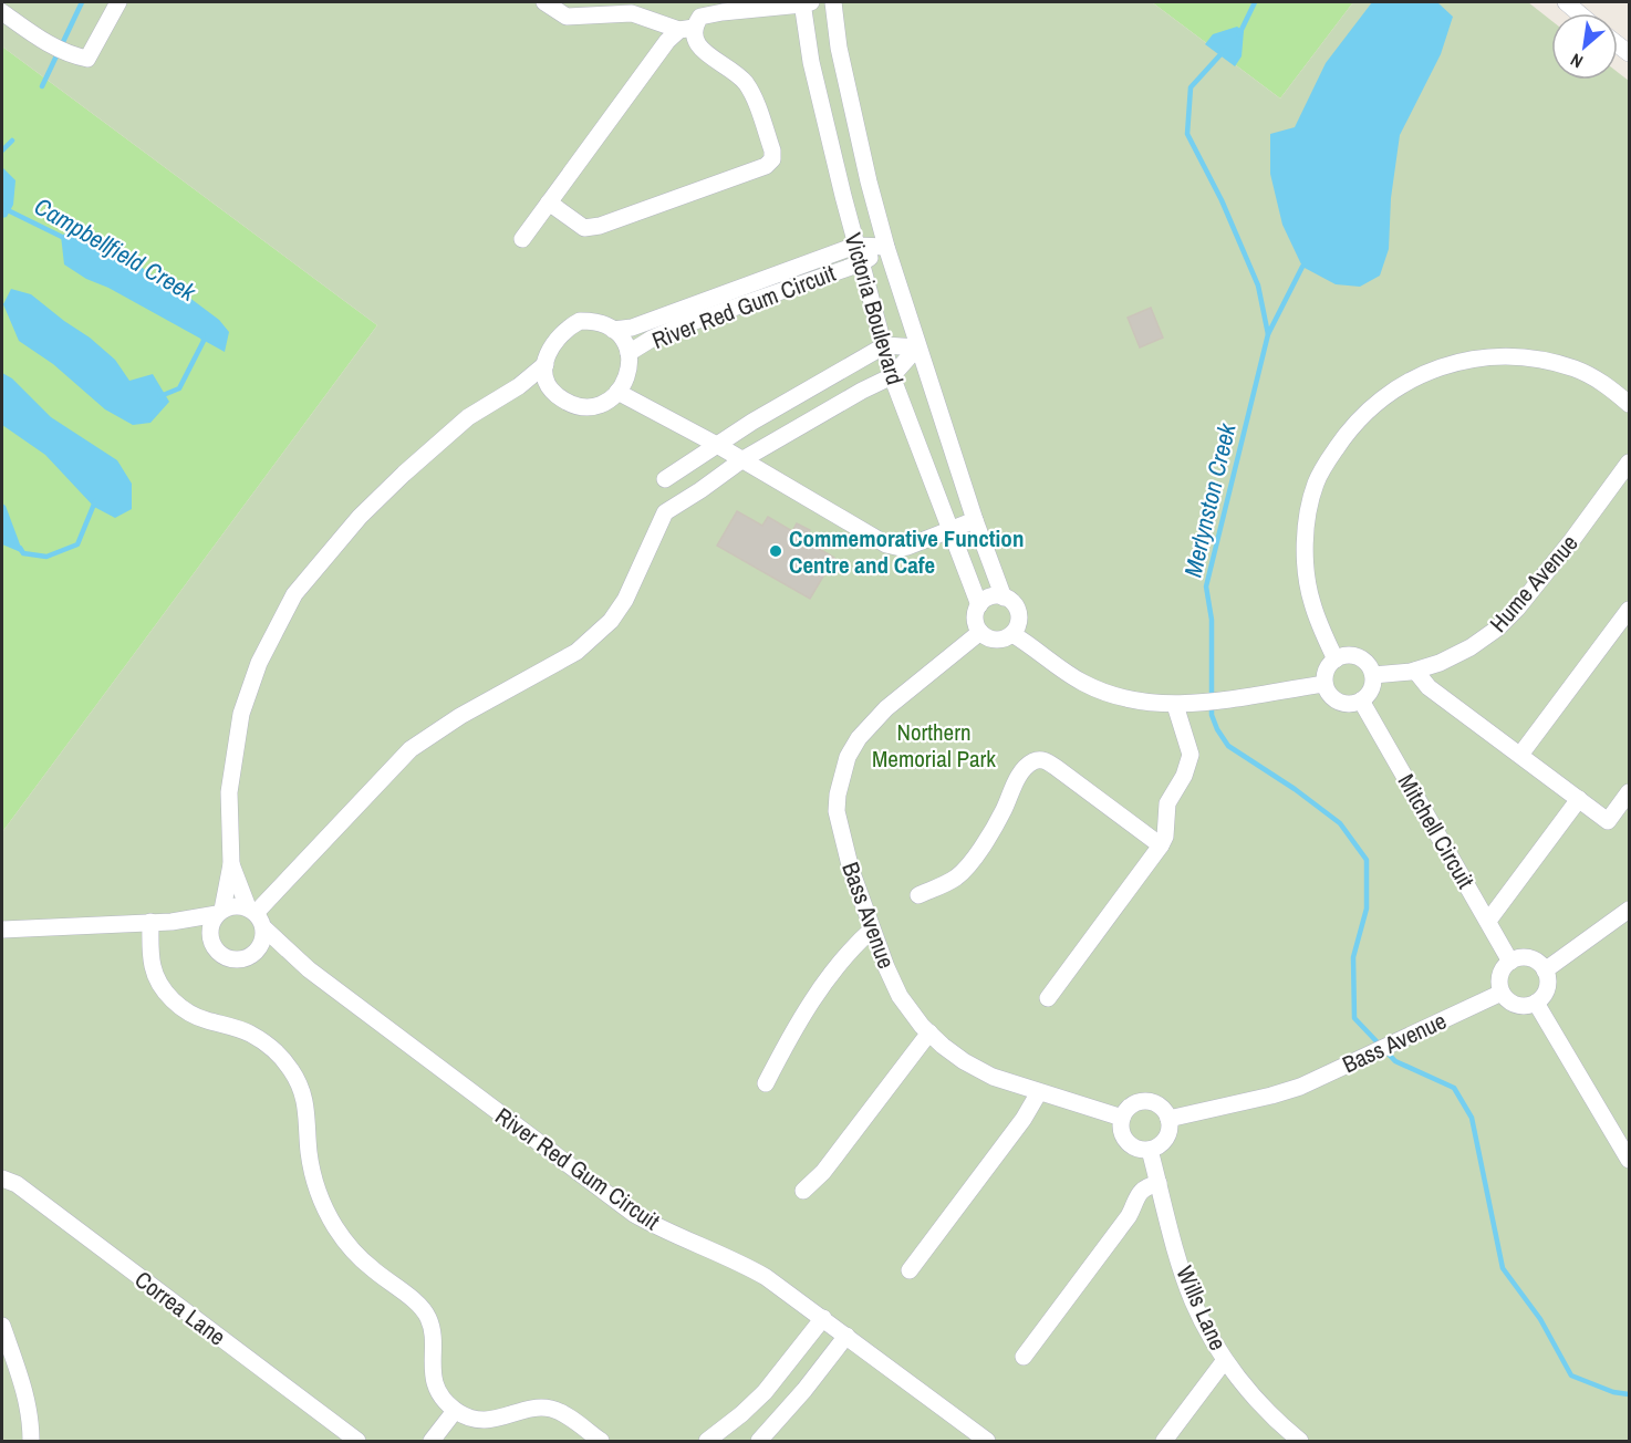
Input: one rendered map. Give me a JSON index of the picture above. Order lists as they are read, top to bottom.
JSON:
{
  "streets": {
    "street": [
      "River Red Gum Circuit",
      "Victoria Boulevard",
      "Hume Avenue",
      "Mitchell Circuit",
      "Bass Avenue",
      "Correa Lane",
      "Wills Lane"
    ]
  },
  "crossings": [
    ["River Red Gum Circuit", "Victoria Boulevard"],
    ["Victoria Boulevard", "Bass Avenue"],
    ["Hume Avenue", "Mitchell Circuit"],
    ["Mitchell Circuit", "Bass Avenue"],
    ["Bass Avenue", "Wills Lane"]
  ],
  "water": ["Campbellfield Creek", "Merlynston Creek"],
  "parks": ["Northern Memorial Park"],
  "places": ["Commemorative Function Centre and Cafe"],
  "north": "bottom left"
}
